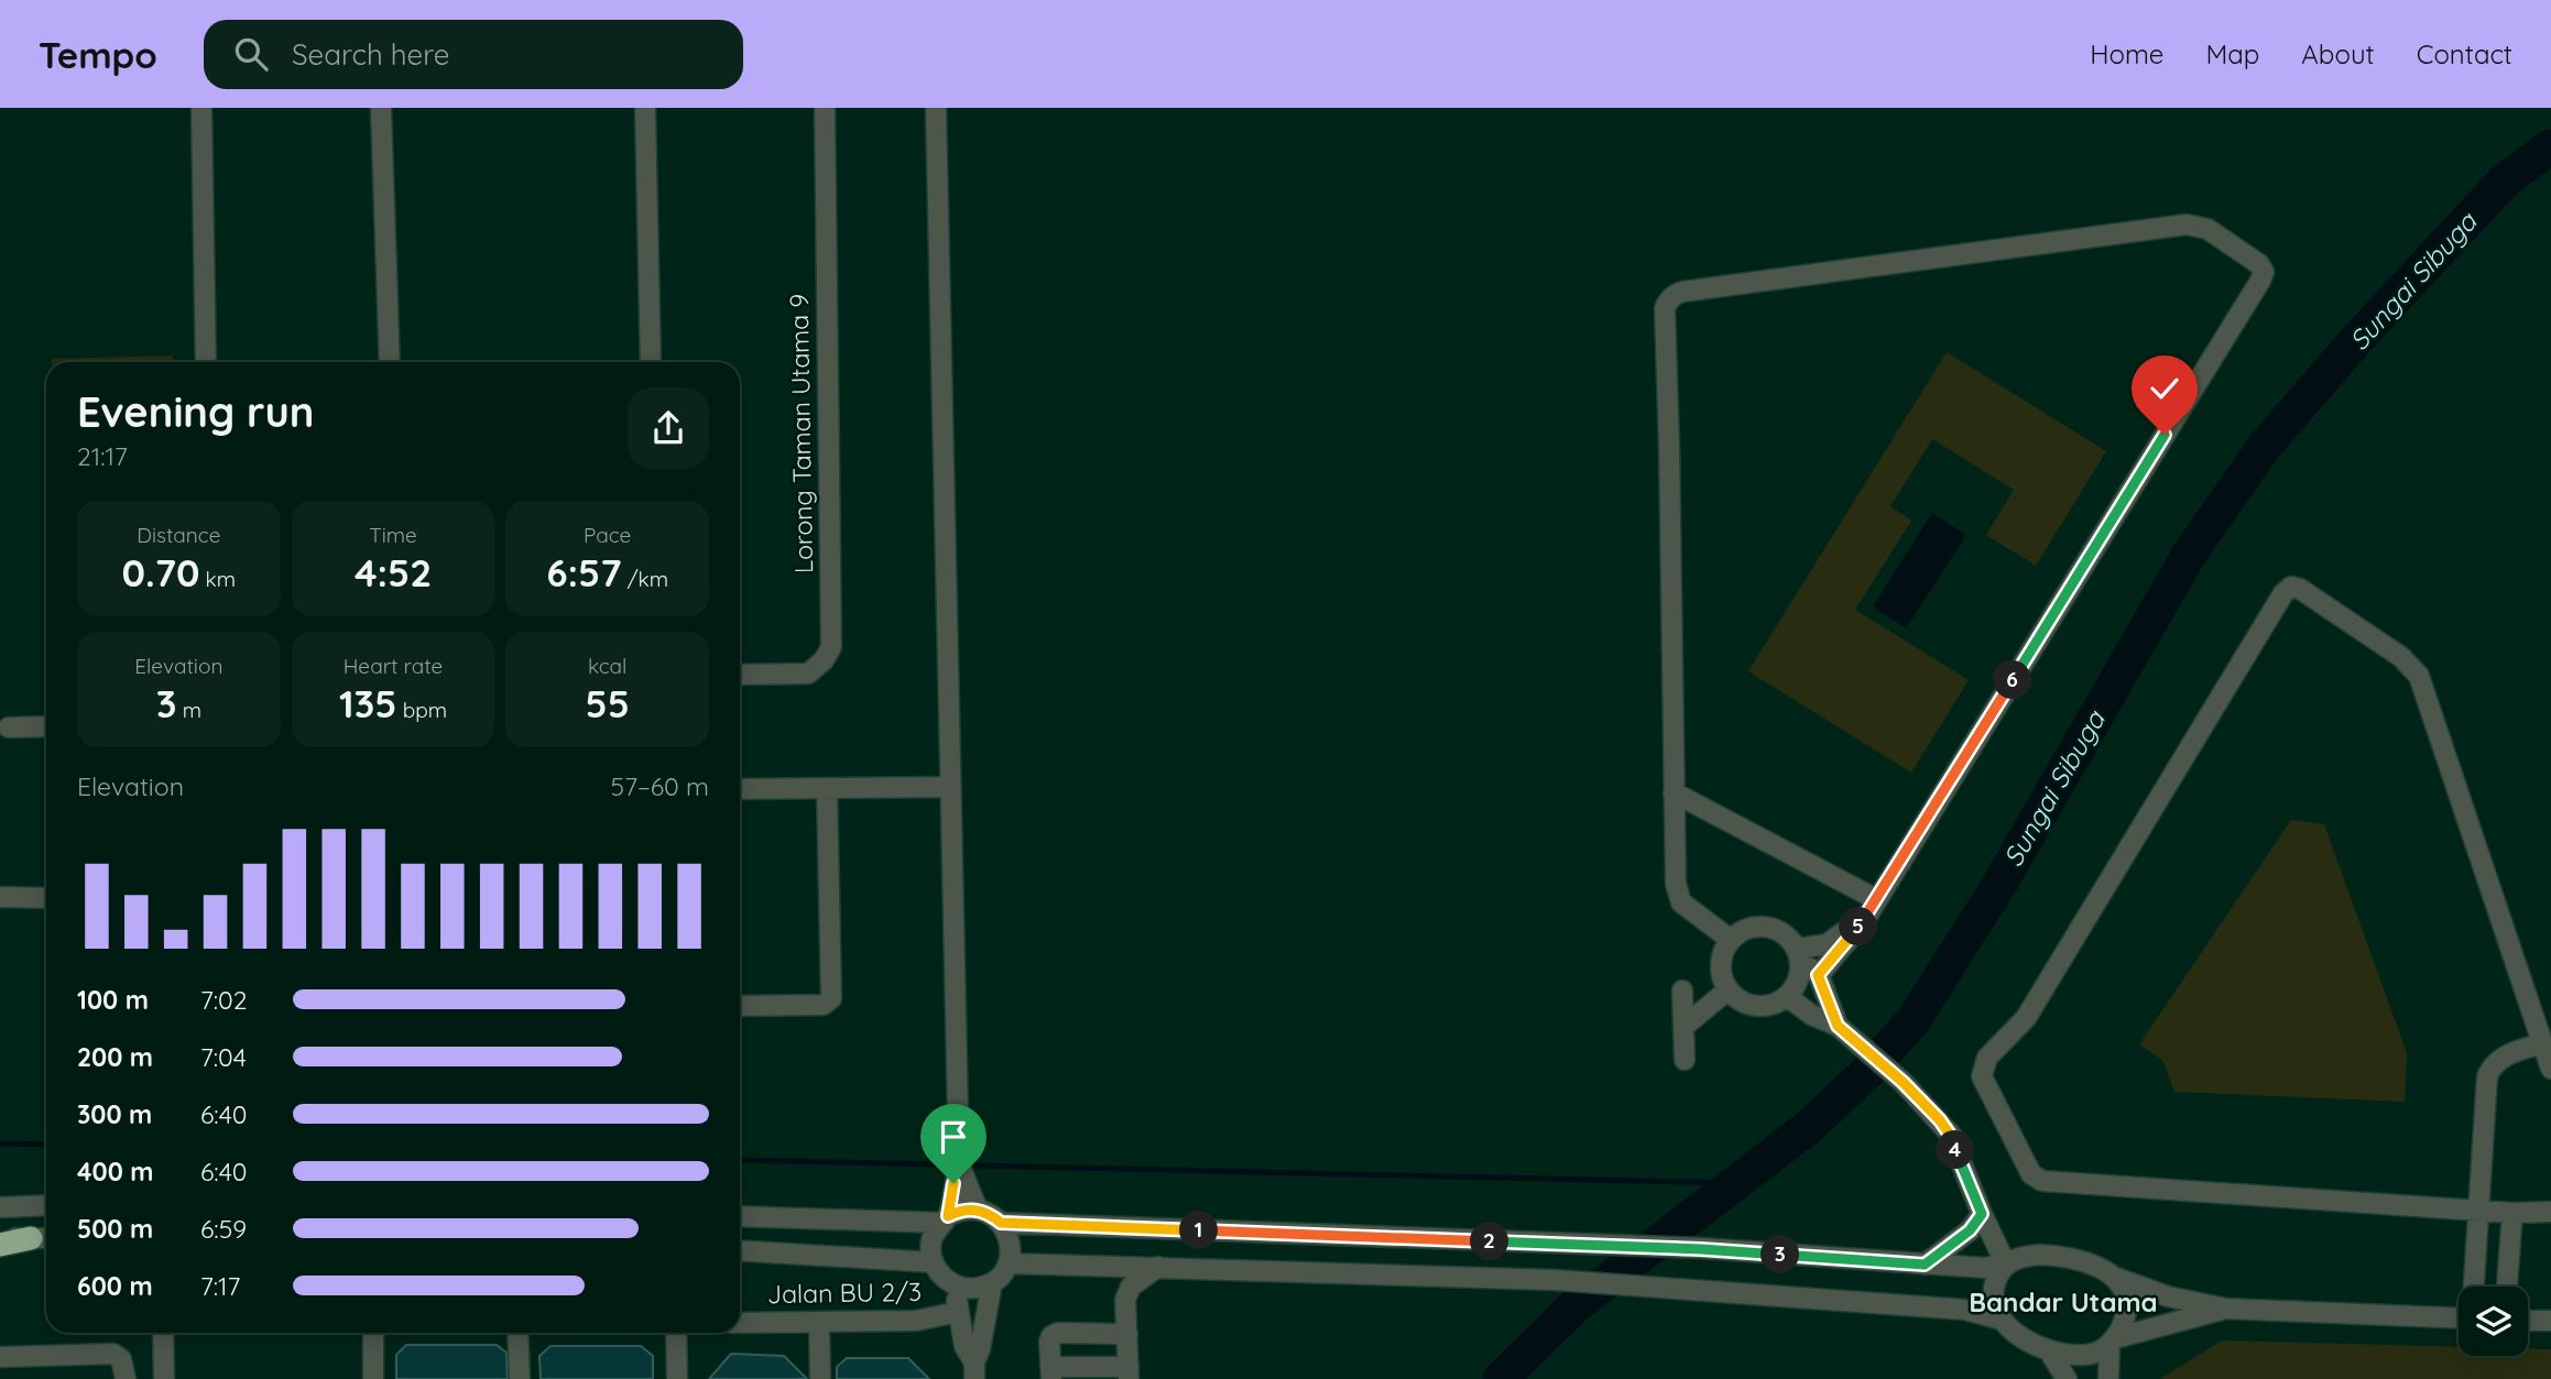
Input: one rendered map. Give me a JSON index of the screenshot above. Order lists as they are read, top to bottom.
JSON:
{
  "streets": {
    "street": ["Lorong Taman Utama 9", "Jalan BU 2/3"]
  },
  "districts": ["Bandar Utama"],
  "water": ["Sungai Sibuga"],
  "page": {
    "header": "Tempo",
    "search": "Search here",
    "nav": [
      "Home",
      "Map",
      "About",
      "Contact"
    ],
    "heading": ["Evening run", "21:17"],
    "stats": [
      ["Distance", "0.70 km"],
      ["Time", "4:52"],
      ["Pace", "6:57 /km"],
      ["Elevation", "3 m"],
      ["Heart rate", "135 bpm"],
      ["kcal", "55"]
    ],
    "pins": [
      "6",
      "5",
      "4",
      "1",
      "2",
      "3"
    ],
    "chart": ["Elevation", "57–60 m"],
    "list": [
      {
        "name": "100 m",
        "note": "7:02"
      },
      {
        "name": "200 m",
        "note": "7:04"
      },
      {
        "name": "300 m",
        "note": "6:40"
      },
      {
        "name": "400 m",
        "note": "6:40"
      },
      {
        "name": "500 m",
        "note": "6:59"
      },
      {
        "name": "600 m",
        "note": "7:17"
      }
    ]
  }
}
